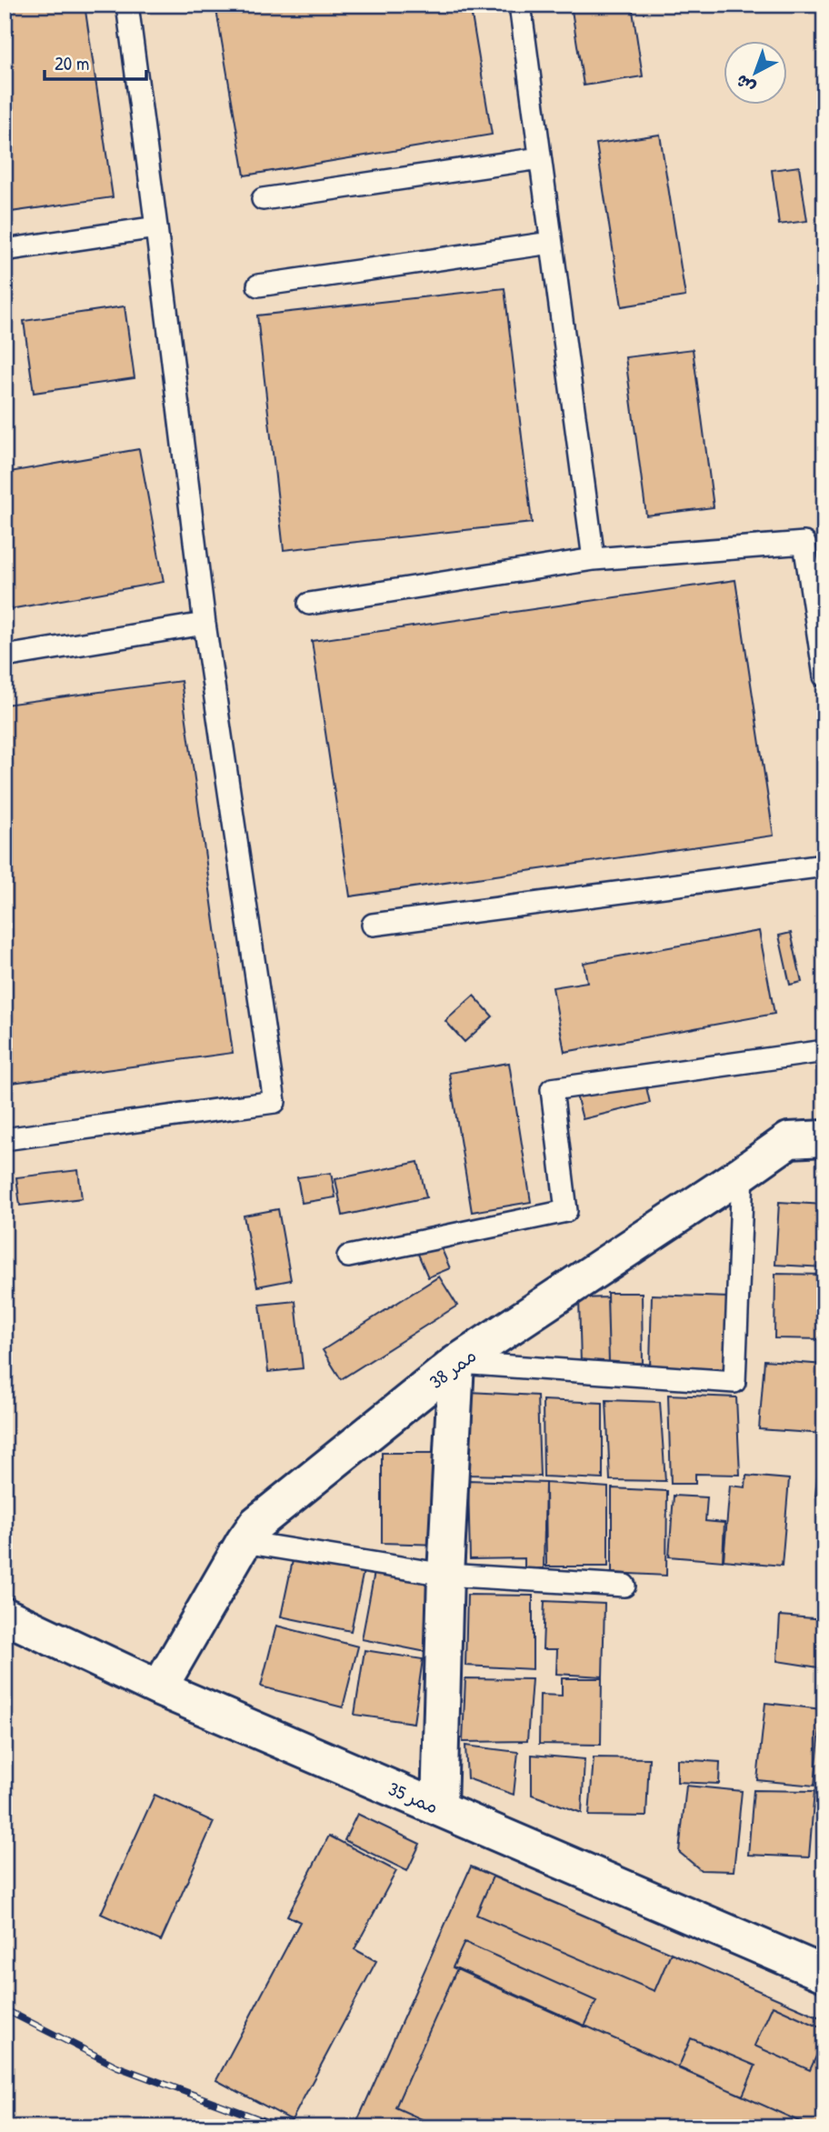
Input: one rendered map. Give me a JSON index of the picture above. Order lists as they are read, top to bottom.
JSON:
{
  "streets": {
    "street": ["ممر 38", "ممر 35"]
  },
  "crossings": [
    ["ممر 38", "ممر 35"]
  ],
  "scale_bar": "20 m",
  "north": "bottom left"
}
